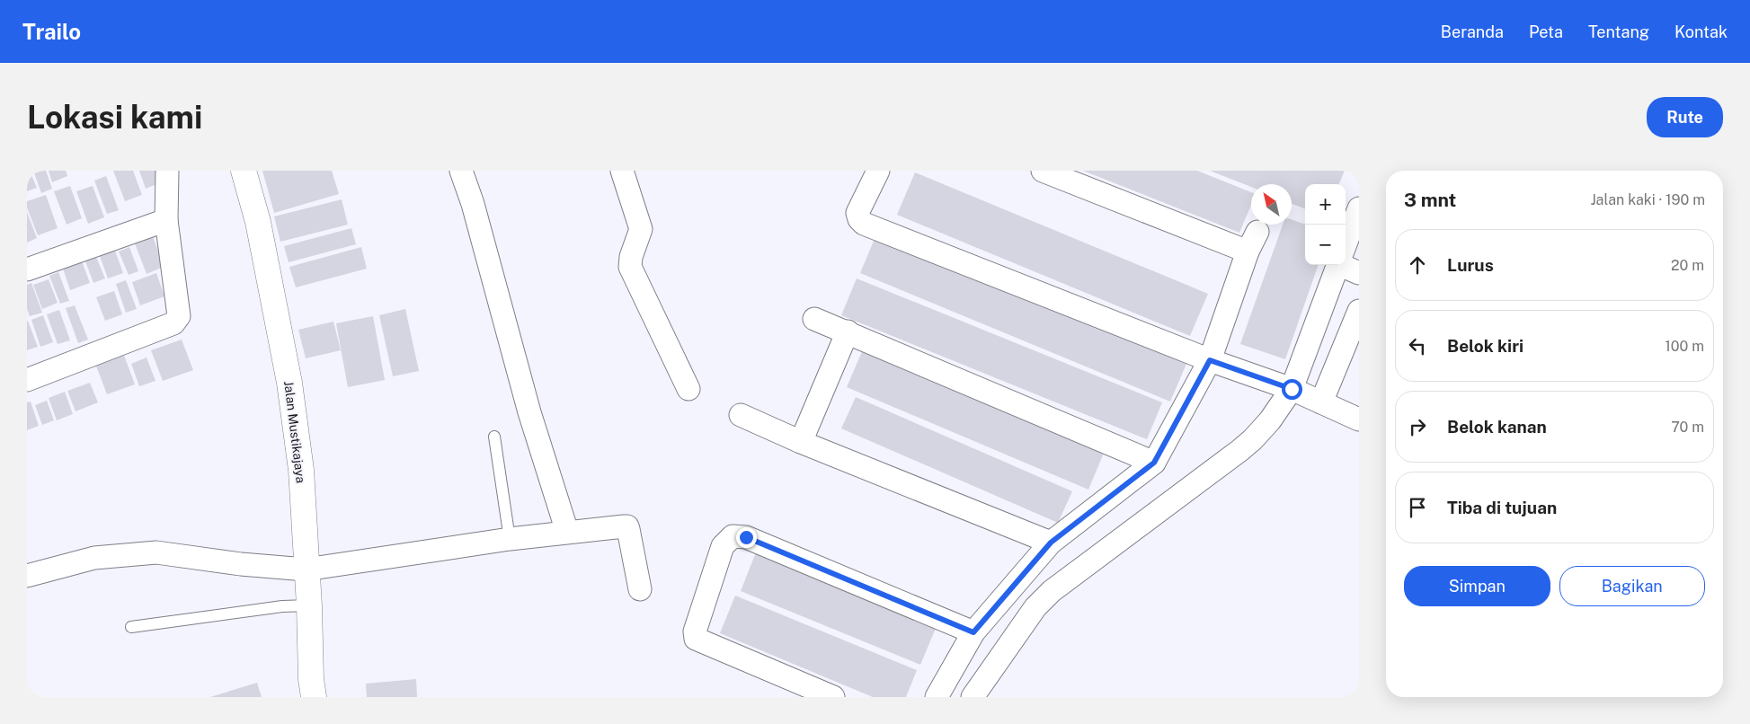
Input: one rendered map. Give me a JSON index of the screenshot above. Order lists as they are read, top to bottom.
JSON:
{
  "streets": {
    "main road": ["Jalan Mustikajaya"]
  },
  "north": "top left",
  "page": {
    "header": "Trailo",
    "nav": [
      "Beranda",
      "Peta",
      "Tentang",
      "Kontak"
    ],
    "buttons": [
      "Rute",
      ["Simpan", "Bagikan"]
    ],
    "title": "Lokasi kami",
    "heading": ["3 mnt", "Jalan kaki · 190 m"],
    "map_buttons": ["+", "−"],
    "list": [
      ["Lurus", "20 m"],
      ["Belok kiri", "100 m"],
      ["Belok kanan", "70 m"],
      "Tiba di tujuan"
    ]
  }
}
